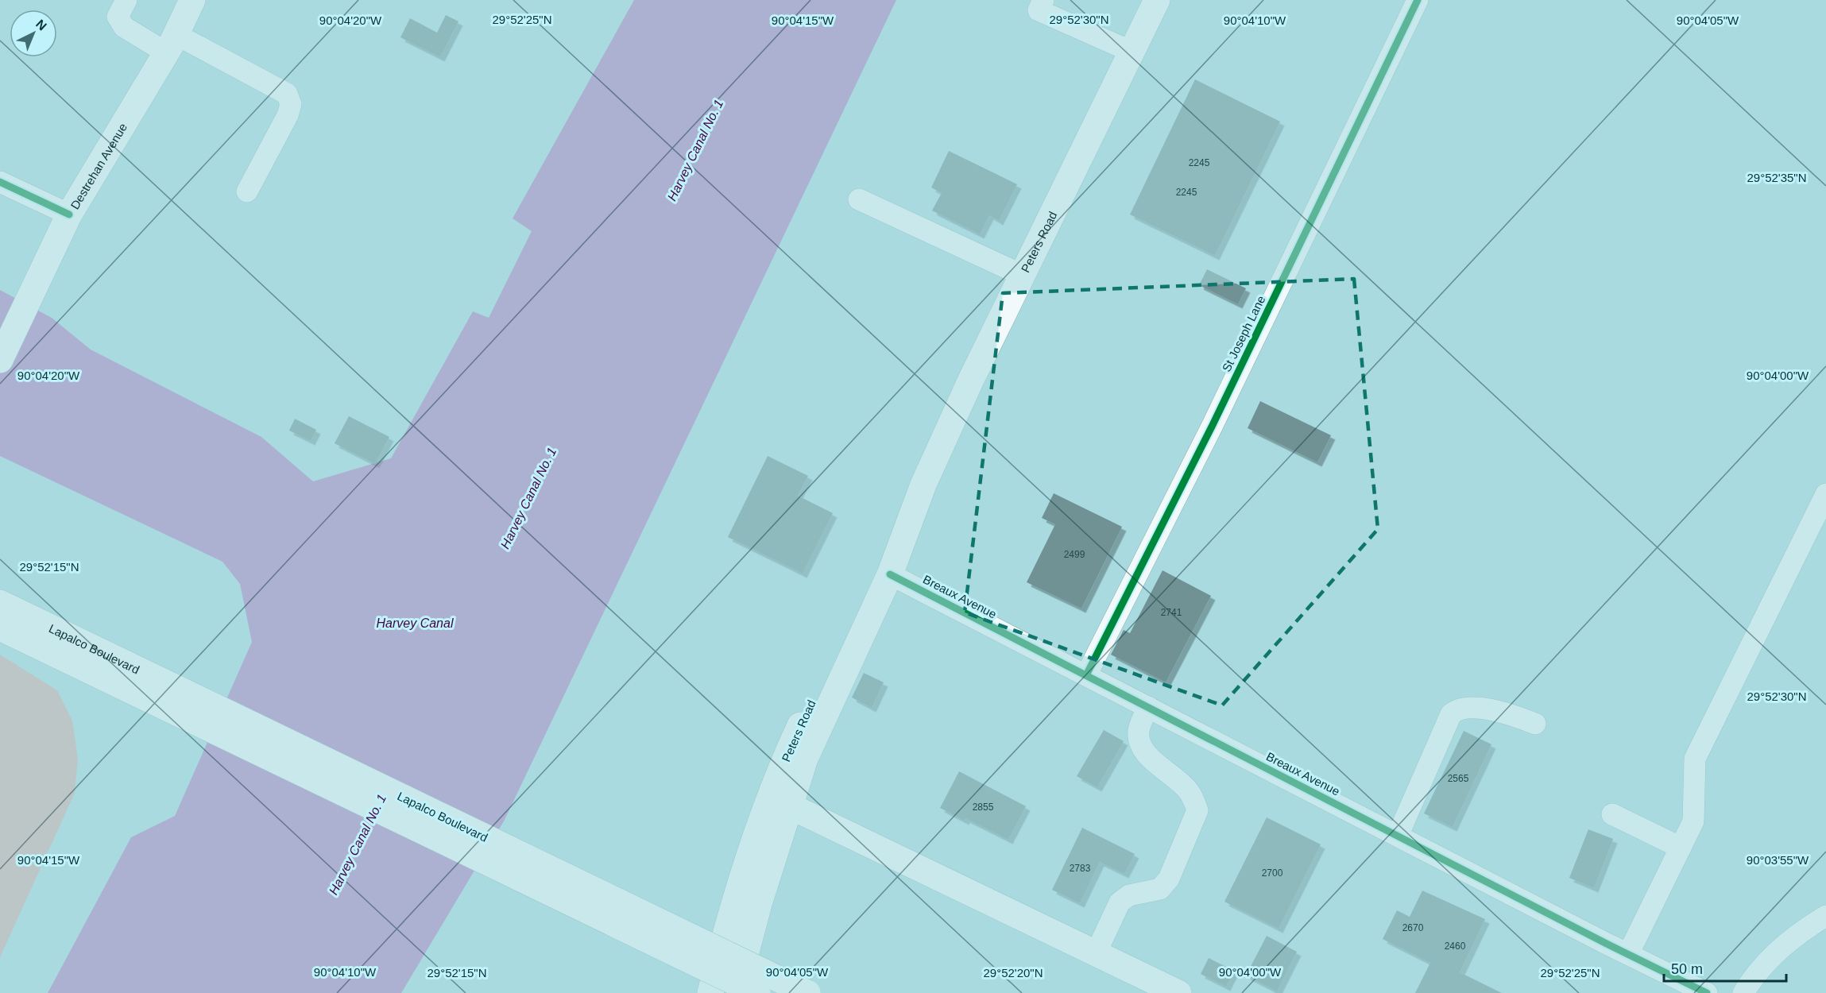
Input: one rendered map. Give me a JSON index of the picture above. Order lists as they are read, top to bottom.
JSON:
{
  "streets": {
    "main road": ["Destrehan Avenue", "Peters Road", "Lapalco Boulevard"],
    "street": ["St Joseph Lane", "Breaux Avenue"]
  },
  "crossings": [
    ["Peters Road", "Breaux Avenue"],
    ["St Joseph Lane", "Breaux Avenue"]
  ],
  "water": ["Harvey Canal No. 1", "Harvey Canal"],
  "house_numbers": [
    "2245",
    "2245",
    "2499",
    "2741",
    "2565",
    "2855",
    "2783",
    "2700",
    "2670",
    "2460"
  ],
  "scale_bar": "50 m",
  "north": "top right",
  "coordinates": [
    "29°52'25\"N",
    "29°52'30\"N",
    "90°04'20\"W",
    "90°04'15\"W",
    "90°04'10\"W",
    "90°04'05\"W",
    "29°52'35\"N",
    "90°04'00\"W",
    "29°52'15\"N",
    "90°03'55\"W",
    "29°52'20\"N"
  ]
}
